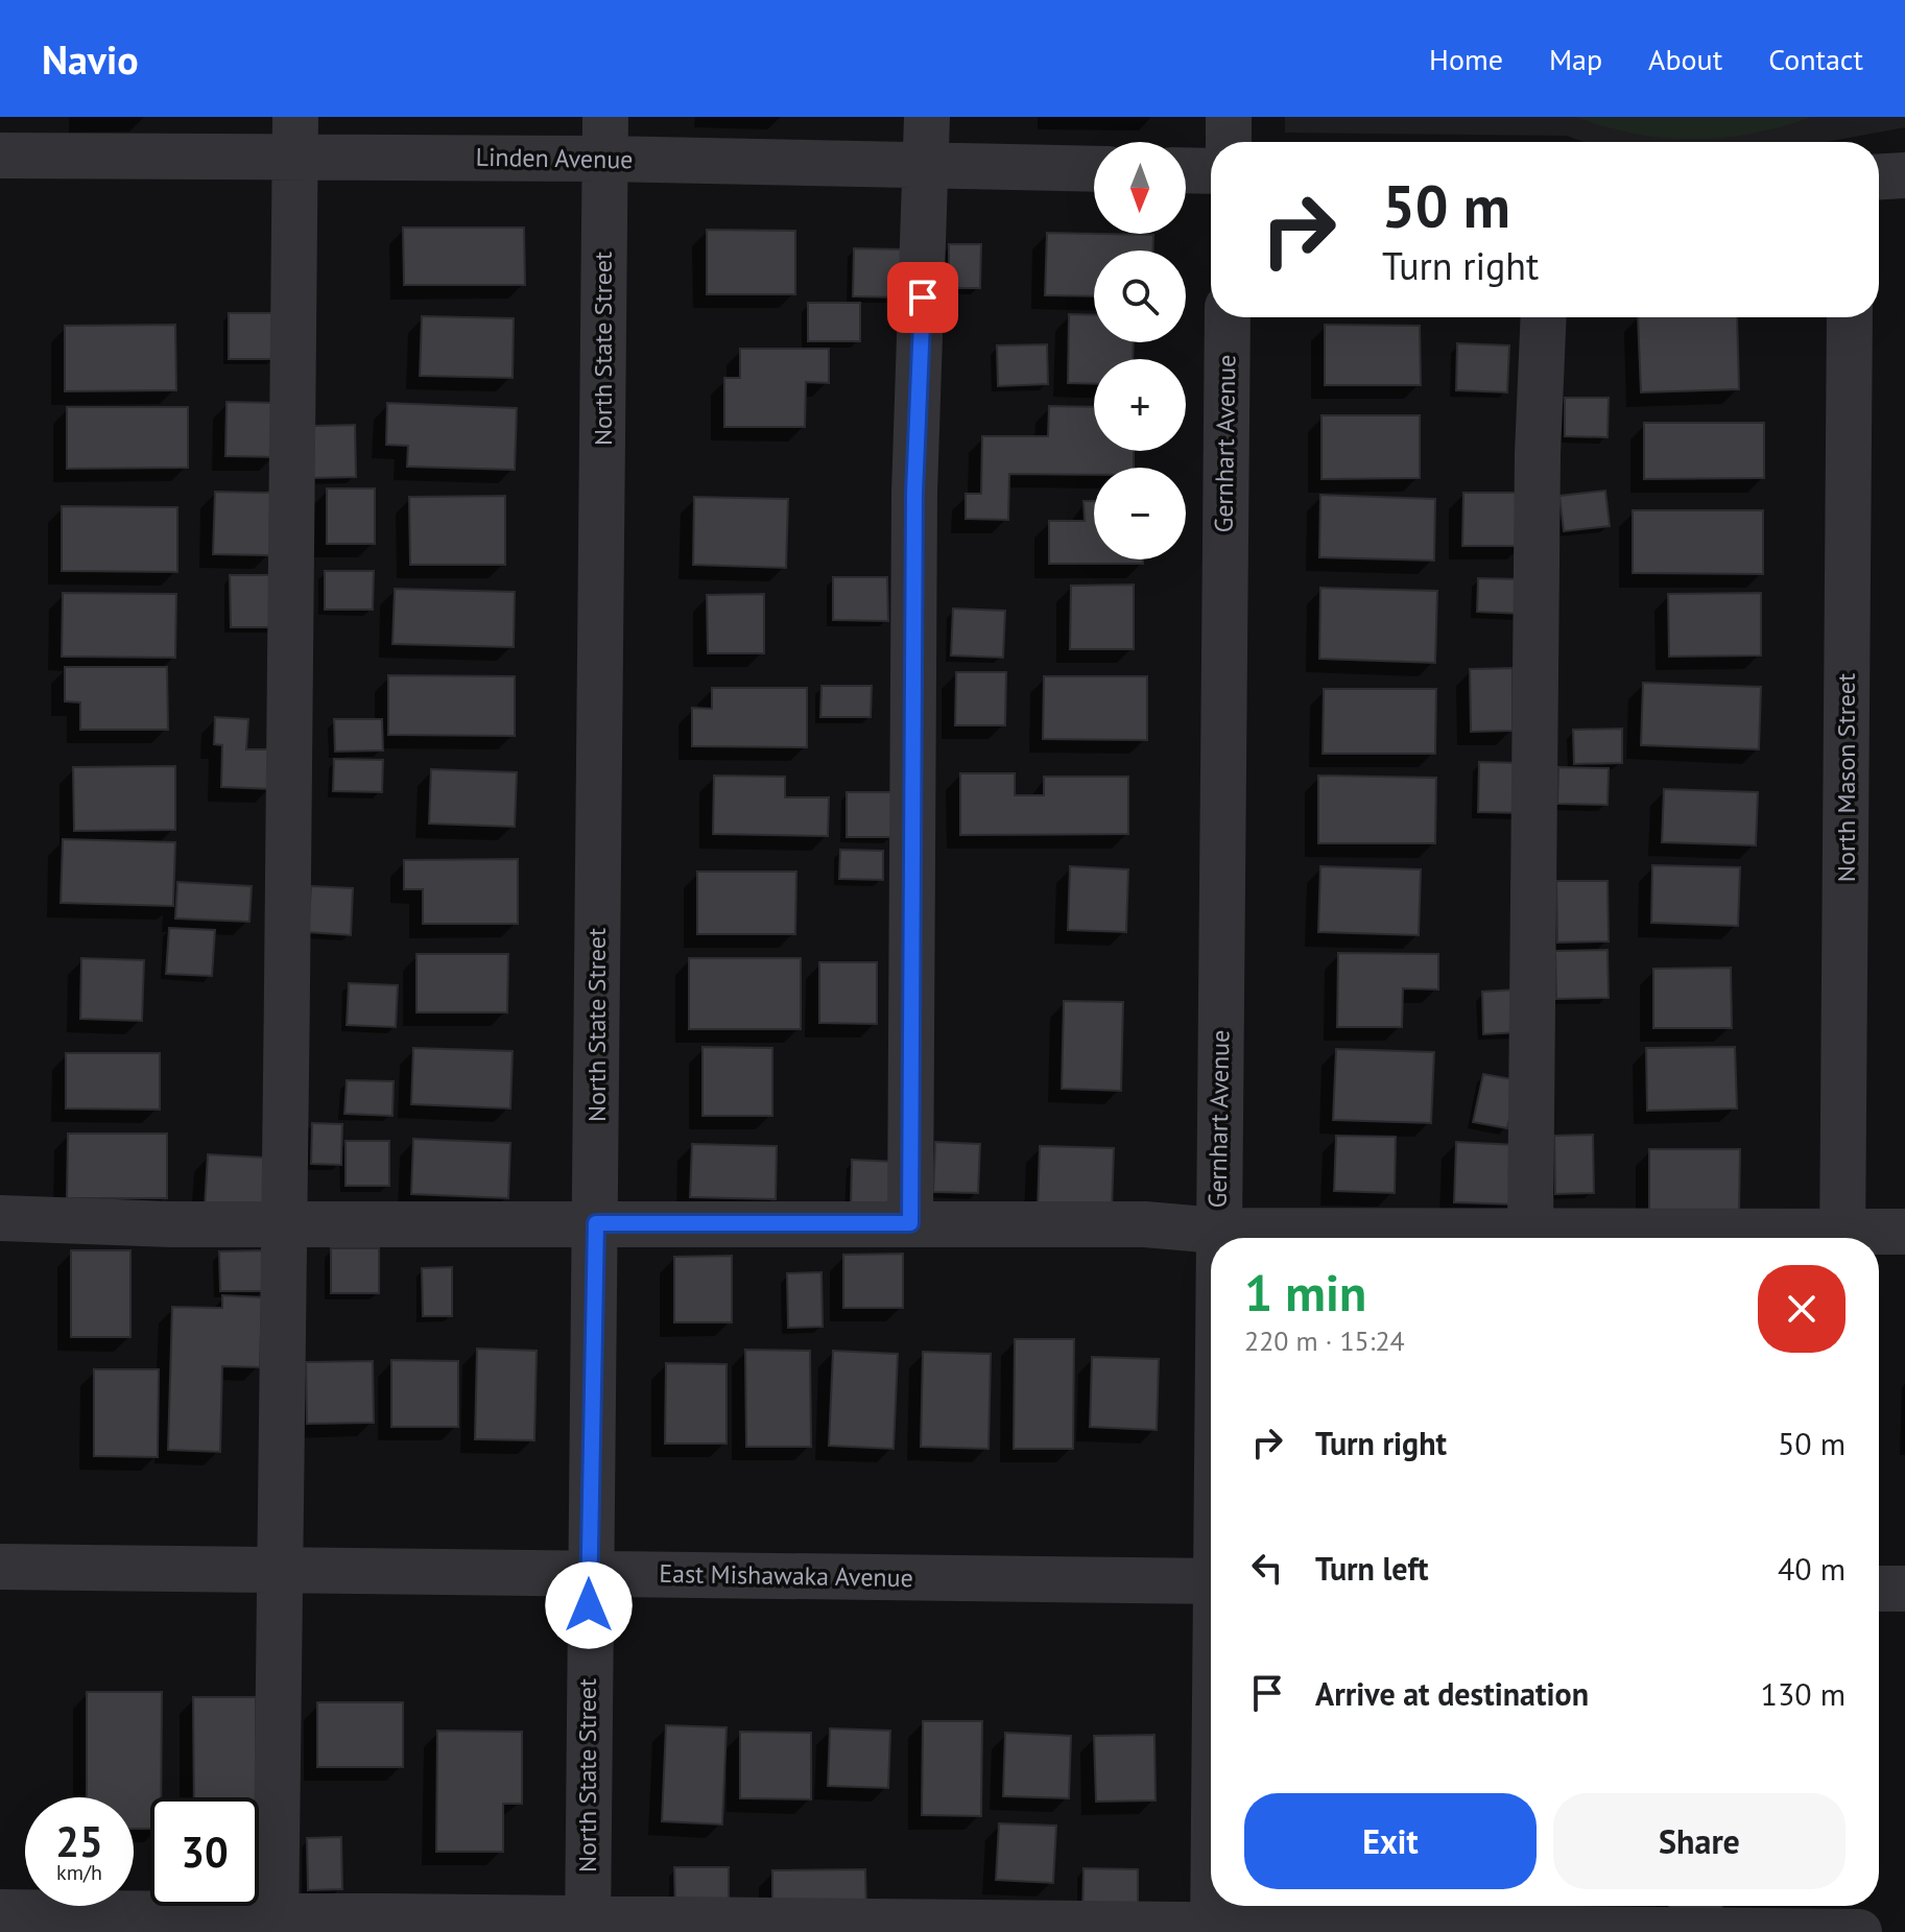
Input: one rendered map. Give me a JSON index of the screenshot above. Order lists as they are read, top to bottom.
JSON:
{
  "streets": {
    "street": [
      "Linden Avenue",
      "North State Street",
      "Gernhart Avenue",
      "North Mason Street",
      "East Mishawaka Avenue"
    ]
  },
  "crossings": [
    ["Linden Avenue", "North State Street"],
    ["North State Street", "East Mishawaka Avenue"]
  ],
  "north": "bottom",
  "page": {
    "header": "Navio",
    "nav": [
      "Home",
      "Map",
      "About",
      "Contact"
    ],
    "map_buttons": ["+", "−"],
    "turn": ["50 m", "Turn right"],
    "heading": ["1 min", "220 m · 15:24"],
    "list": [
      {
        "name": "Turn right",
        "value": "50 m"
      },
      {
        "name": "Turn left",
        "value": "40 m"
      },
      {
        "name": "Arrive at destination",
        "value": "130 m"
      }
    ],
    "buttons": ["Exit", "Share"],
    "speed": "25 km/h",
    "limit": "30"
  }
}
